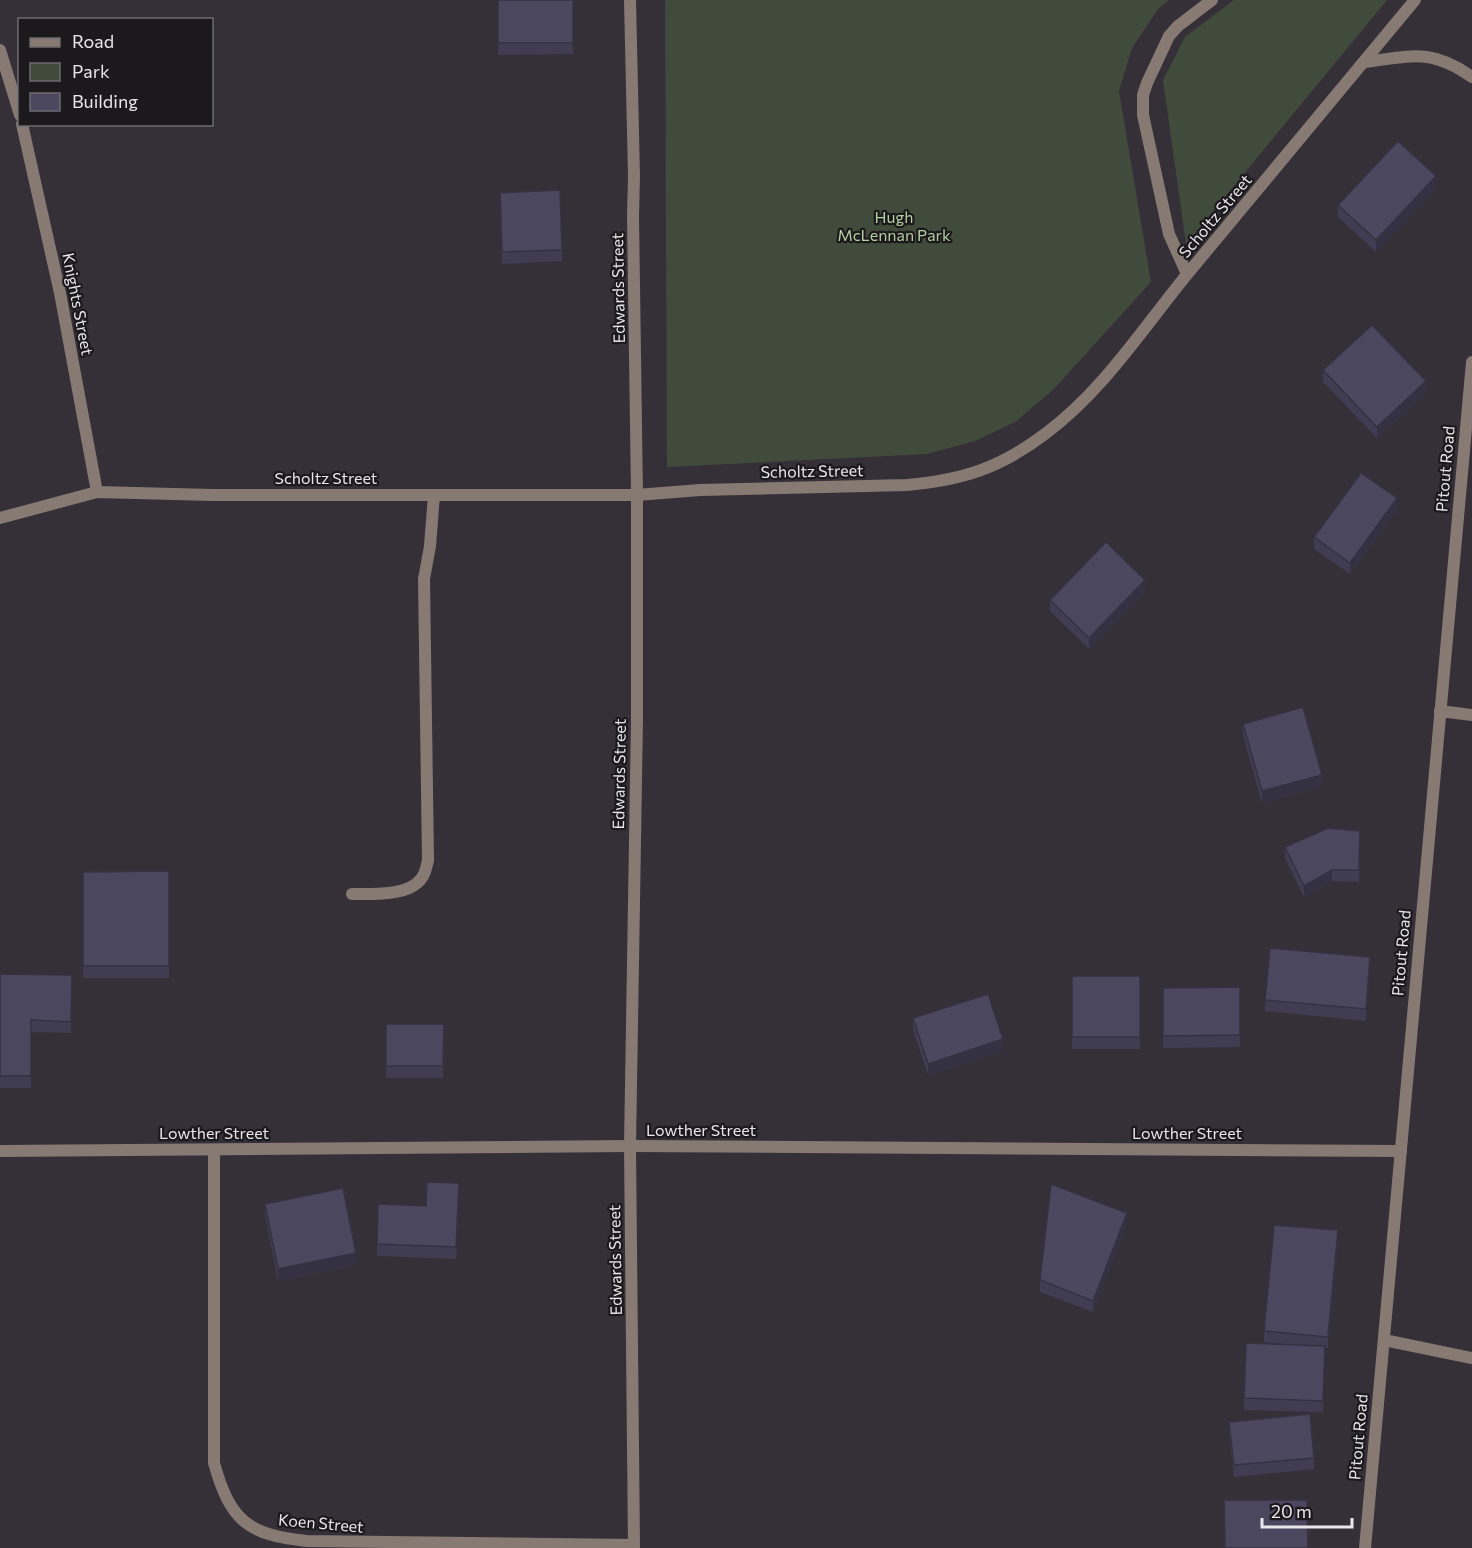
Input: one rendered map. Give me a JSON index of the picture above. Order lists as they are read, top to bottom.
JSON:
{
  "streets": {
    "street": [
      "Scholtz Street",
      "Edwards Street",
      "Knights Street",
      "Pitout Road",
      "Lowther Street",
      "Koen Street"
    ]
  },
  "crossings": [
    ["Scholtz Street", "Edwards Street"],
    ["Scholtz Street", "Knights Street"],
    ["Edwards Street", "Lowther Street"],
    ["Edwards Street", "Koen Street"],
    ["Pitout Road", "Lowther Street"],
    ["Lowther Street", "Koen Street"]
  ],
  "parks": ["Hugh McLennan Park"],
  "legend": ["Road", "Park", "Building"],
  "scale_bar": "20 m"
}
